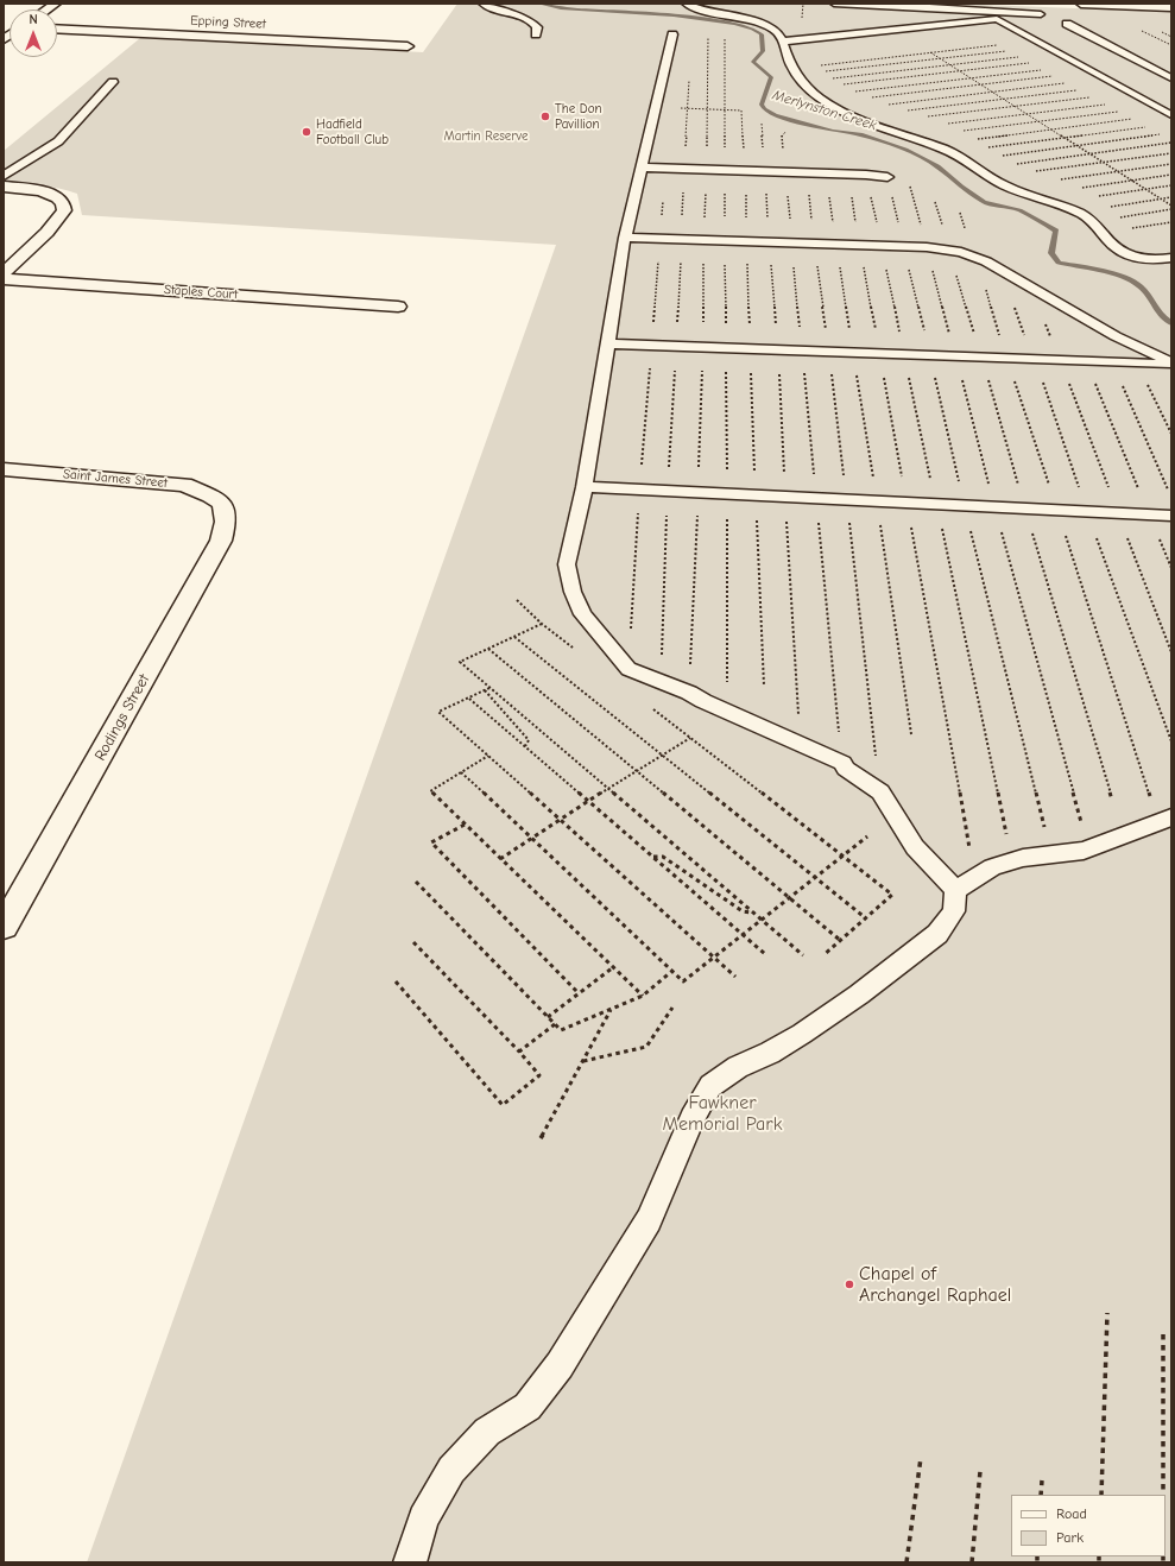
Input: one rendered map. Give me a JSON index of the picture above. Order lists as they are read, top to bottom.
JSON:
{
  "streets": {
    "street": [
      "Epping Street",
      "Staples Court",
      "Saint James Street",
      "Rodings Street"
    ]
  },
  "crossings": [
    ["Saint James Street", "Rodings Street"]
  ],
  "water": ["Merlynston Creek"],
  "parks": ["Martin Reserve", "Fawkner Memorial Park"],
  "places": ["The Don Pavillion", "Hadfield Football Club", "Chapel of Archangel Raphael"],
  "legend": ["Road", "Park"],
  "north": "top"
}
